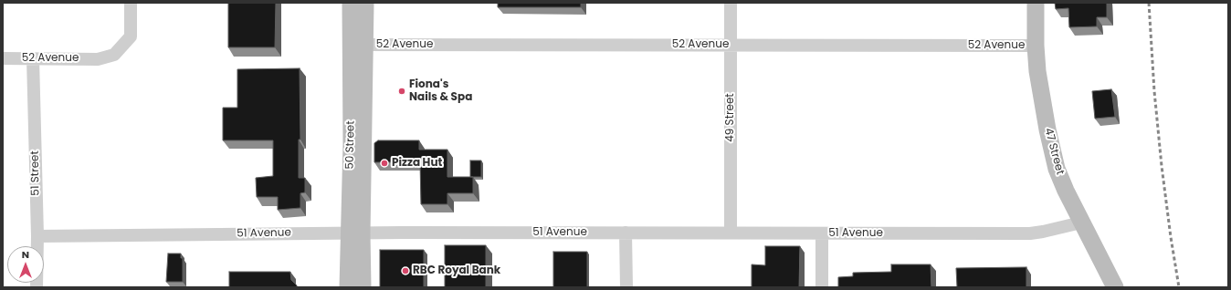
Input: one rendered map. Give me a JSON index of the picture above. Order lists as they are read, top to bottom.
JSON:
{
  "streets": {
    "main road": ["50 Street", "47 Street"],
    "street": [
      "52 Avenue",
      "49 Street",
      "51 Street",
      "51 Avenue"
    ]
  },
  "crossings": [
    ["52 Avenue", "49 Street"],
    ["52 Avenue", "50 Street"],
    ["52 Avenue", "47 Street"],
    ["52 Avenue", "51 Street"],
    ["49 Street", "51 Avenue"],
    ["50 Street", "51 Avenue"],
    ["47 Street", "51 Avenue"],
    ["51 Street", "51 Avenue"]
  ],
  "places": ["Fiona's Nails & Spa", "Pizza Hut", "RBC Royal Bank"],
  "north": "top"
}
